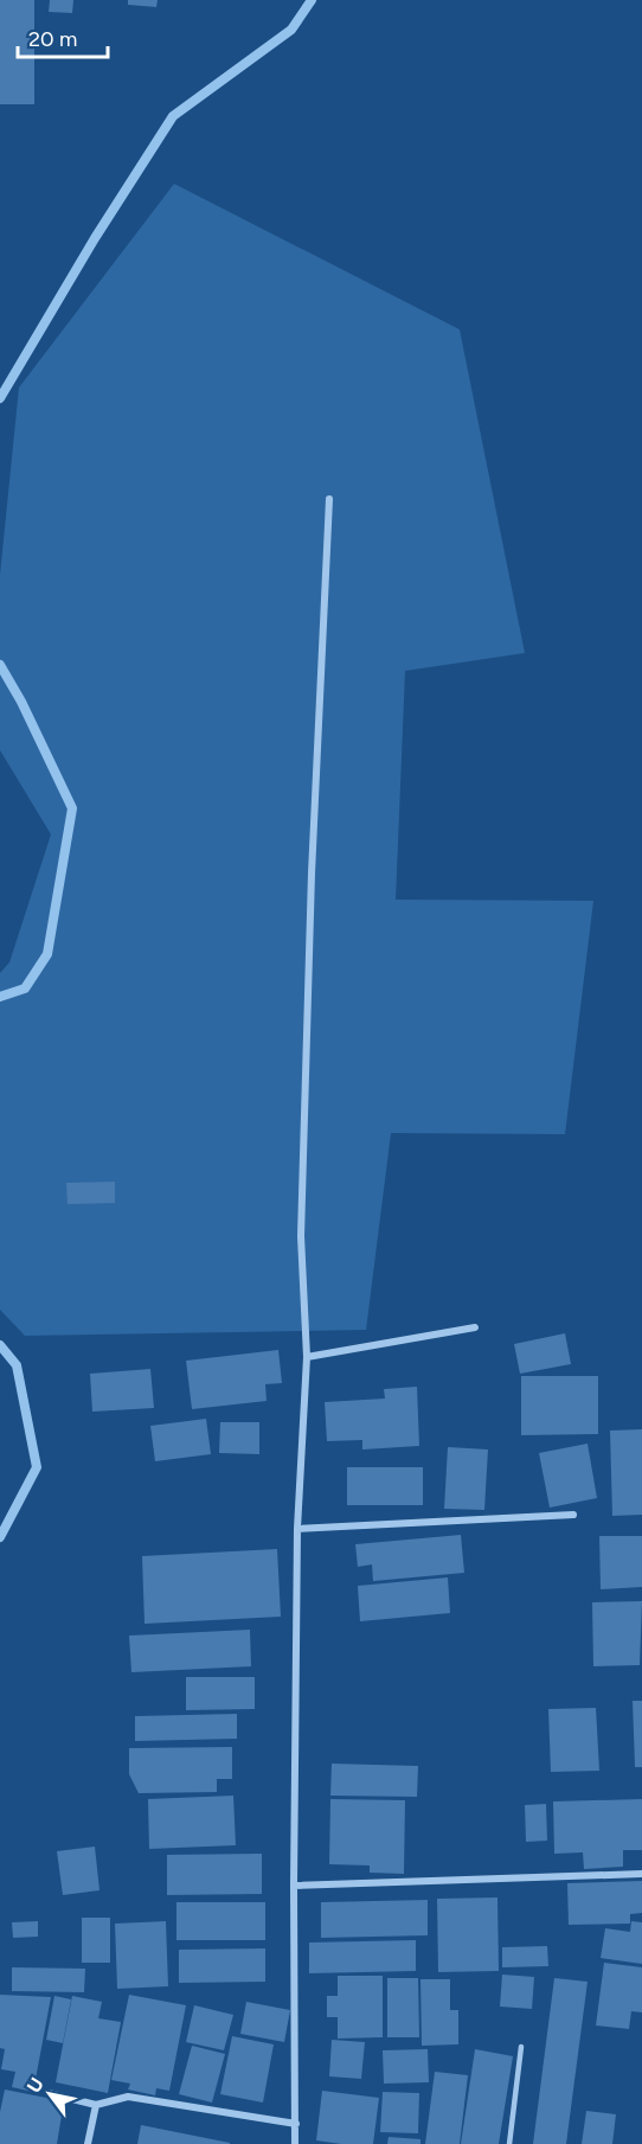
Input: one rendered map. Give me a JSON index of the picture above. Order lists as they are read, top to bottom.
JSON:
{
  "scale_bar": "20 m",
  "north": "top left"
}
